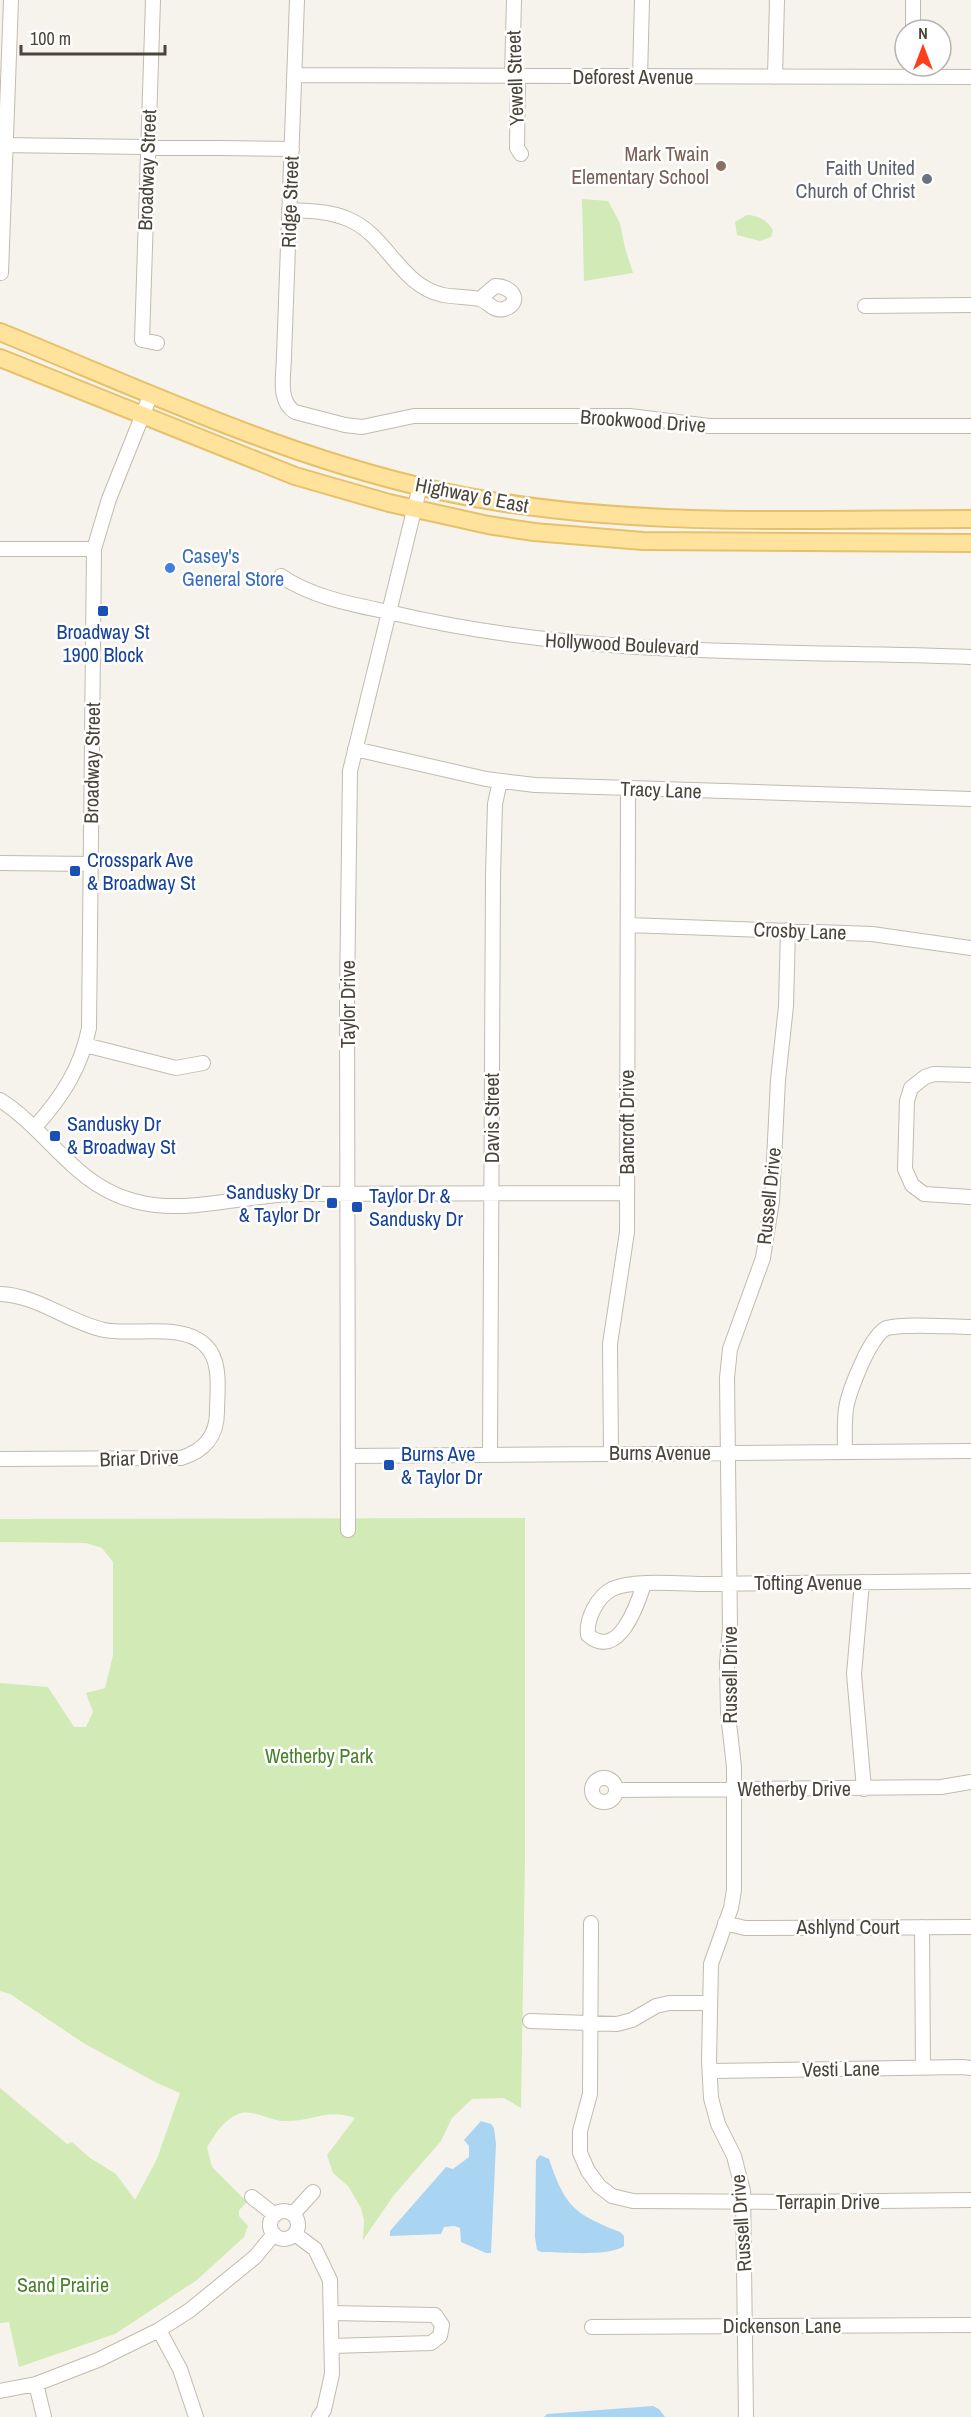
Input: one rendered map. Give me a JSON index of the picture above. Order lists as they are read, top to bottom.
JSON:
{
  "streets": {
    "main road": ["Highway 6 East"],
    "street": [
      "Deforest Avenue",
      "Yewell Street",
      "Broadway Street",
      "Ridge Street",
      "Brookwood Drive",
      "Hollywood Boulevard",
      "Tracy Lane",
      "Crosby Lane",
      "Taylor Drive",
      "Davis Street",
      "Bancroft Drive",
      "Russell Drive",
      "Burns Avenue",
      "Briar Drive",
      "Tofting Avenue",
      "Wetherby Drive",
      "Ashlynd Court",
      "Vesti Lane",
      "Terrapin Drive",
      "Dickenson Lane"
    ]
  },
  "crossings": [
    ["Deforest Avenue", "Yewell Street"],
    ["Deforest Avenue", "Ridge Street"],
    ["Broadway Street", "Highway 6 East"],
    ["Ridge Street", "Brookwood Drive"],
    ["Highway 6 East", "Taylor Drive"],
    ["Hollywood Boulevard", "Taylor Drive"],
    ["Tracy Lane", "Taylor Drive"],
    ["Tracy Lane", "Davis Street"],
    ["Tracy Lane", "Bancroft Drive"],
    ["Crosby Lane", "Bancroft Drive"],
    ["Crosby Lane", "Russell Drive"],
    ["Taylor Drive", "Burns Avenue"],
    ["Davis Street", "Burns Avenue"],
    ["Bancroft Drive", "Burns Avenue"],
    ["Russell Drive", "Burns Avenue"],
    ["Russell Drive", "Tofting Avenue"],
    ["Russell Drive", "Wetherby Drive"],
    ["Russell Drive", "Ashlynd Court"],
    ["Russell Drive", "Vesti Lane"],
    ["Russell Drive", "Terrapin Drive"],
    ["Russell Drive", "Dickenson Lane"]
  ],
  "parks": ["Wetherby Park", "Sand Prairie"],
  "places": {
    "other": ["Mark Twain Elementary School", "Faith United Church of Christ", "Casey's General Store"],
    "transit": [
      "Broadway St 1900 Block",
      "Crosspark Ave & Broadway St",
      "Sandusky Dr & Broadway St",
      "Sandusky Dr & Taylor Dr",
      "Taylor Dr & Sandusky Dr",
      "Burns Ave & Taylor Dr"
    ]
  },
  "scale_bar": "100 m",
  "north": "top"
}
